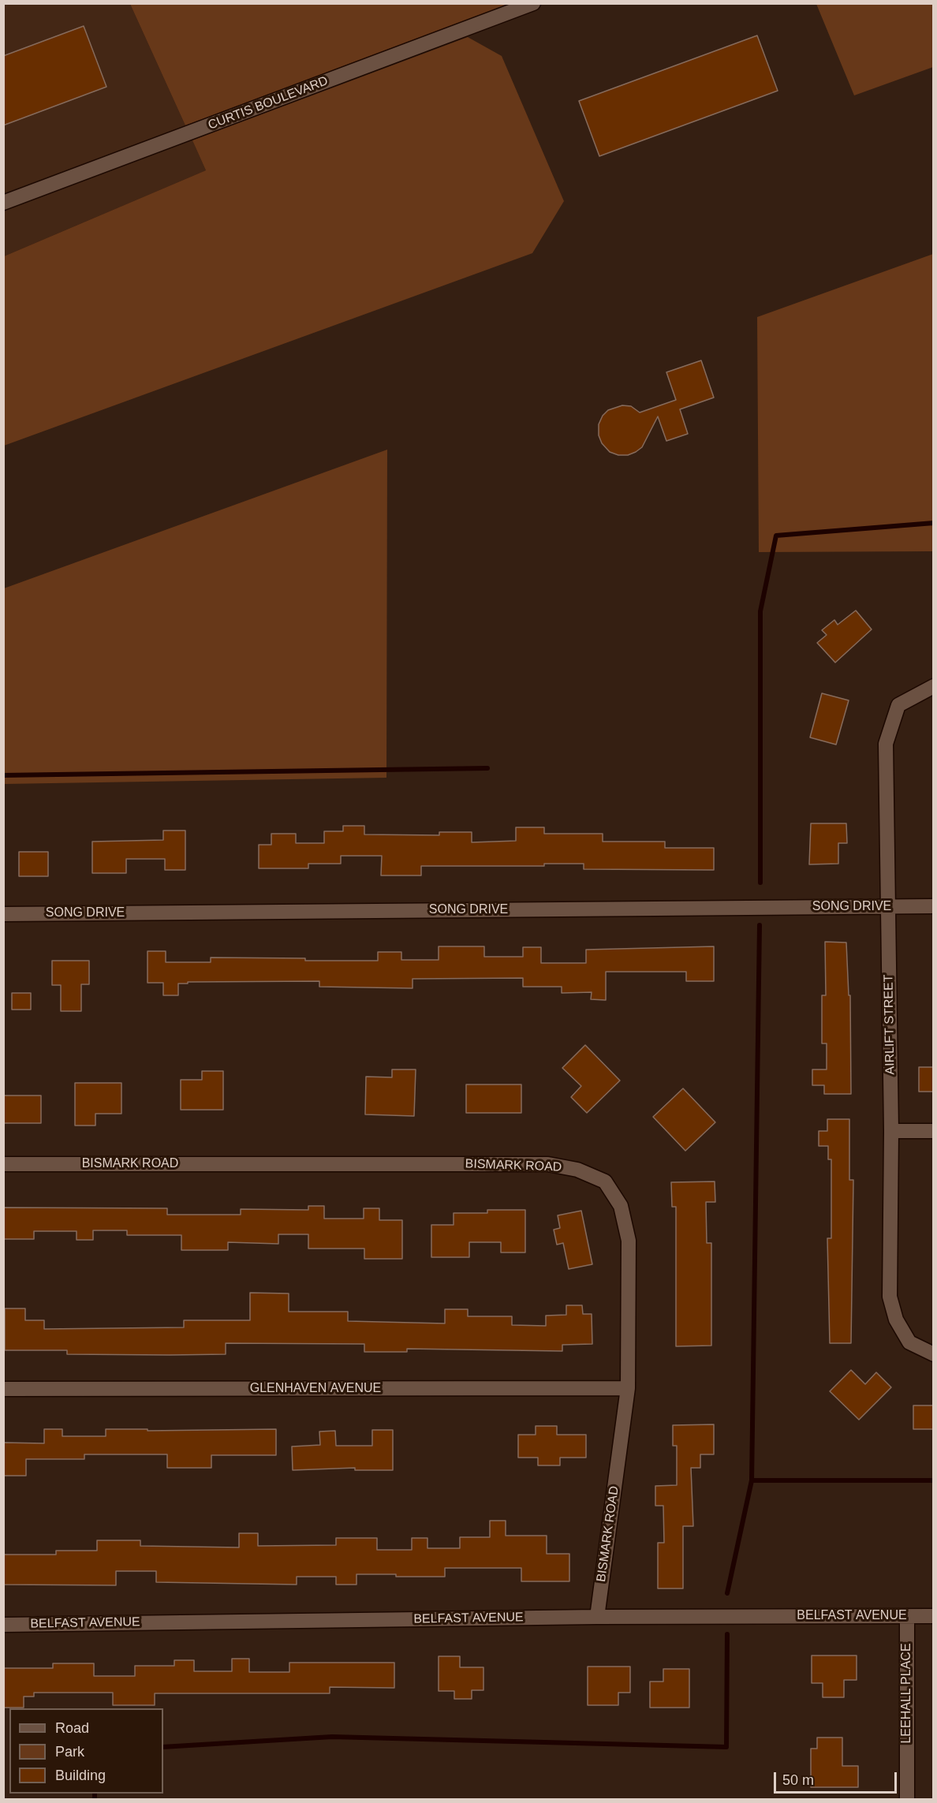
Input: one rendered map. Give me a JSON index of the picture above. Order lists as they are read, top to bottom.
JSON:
{
  "streets": {
    "street": [
      "CURTIS BOULEVARD",
      "SONG DRIVE",
      "AIRLIFT STREET",
      "BISMARK ROAD",
      "GLENHAVEN AVENUE",
      "BELFAST AVENUE",
      "LEEHALL PLACE"
    ]
  },
  "crossings": [
    ["SONG DRIVE", "AIRLIFT STREET"],
    ["BISMARK ROAD", "GLENHAVEN AVENUE"],
    ["BISMARK ROAD", "BELFAST AVENUE"],
    ["BELFAST AVENUE", "LEEHALL PLACE"]
  ],
  "legend": ["Road", "Park", "Building"],
  "scale_bar": "50 m"
}
